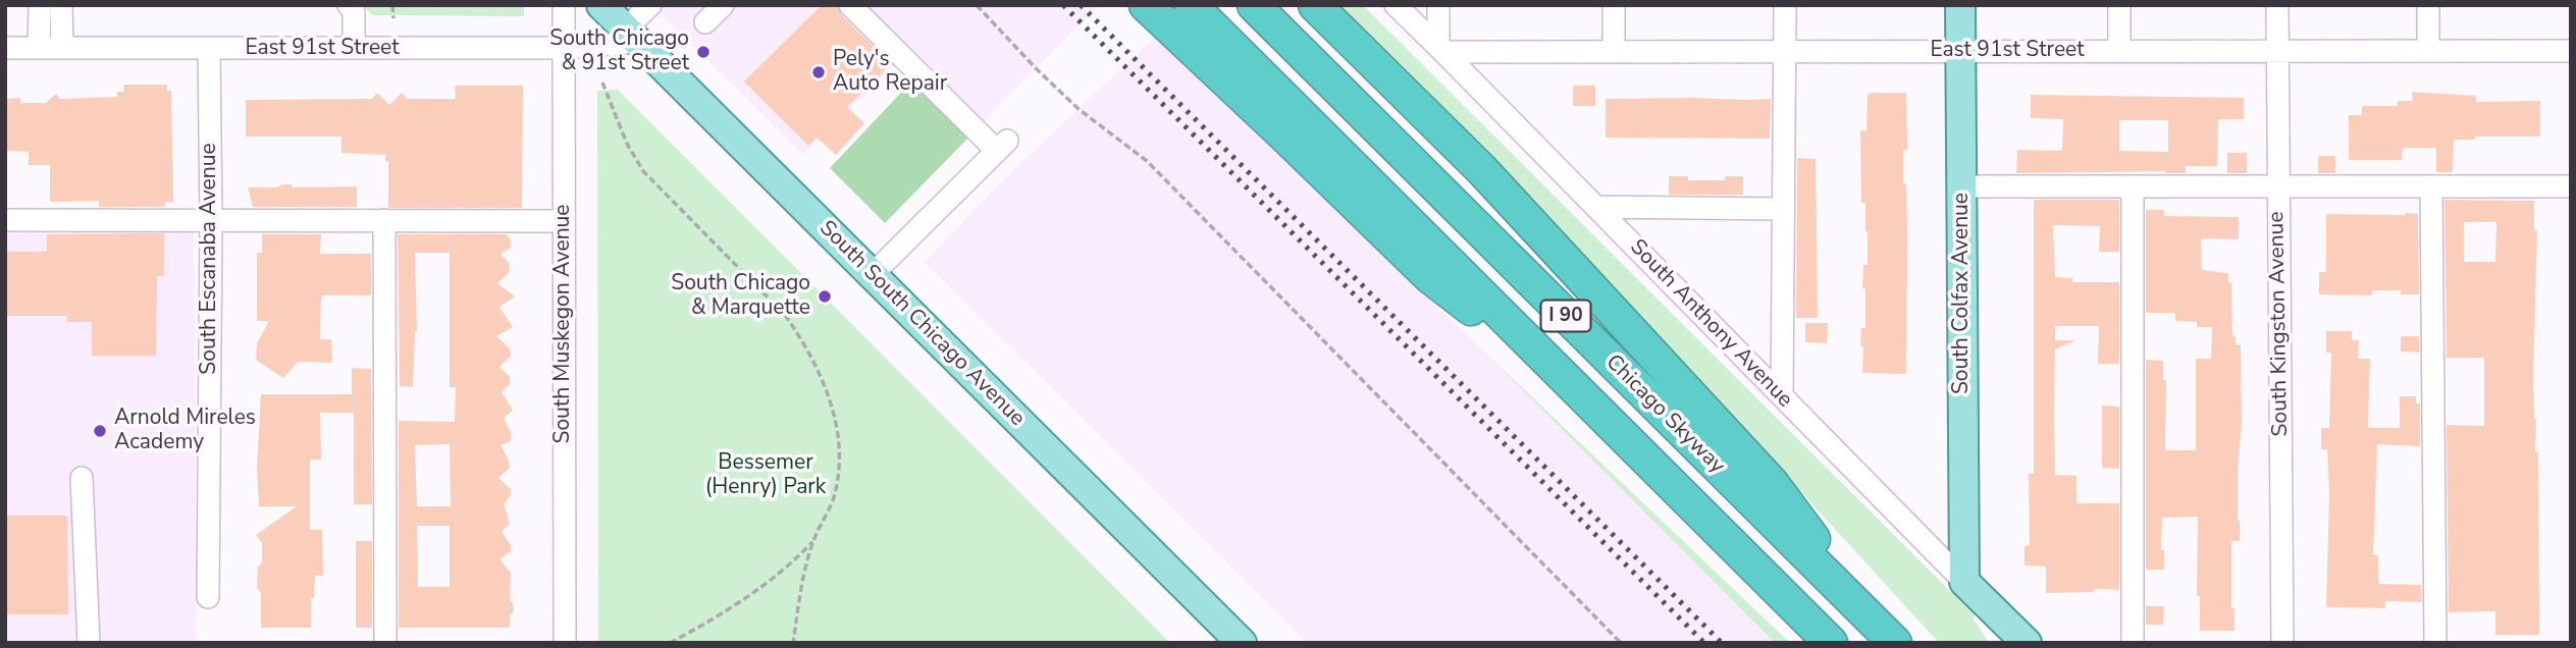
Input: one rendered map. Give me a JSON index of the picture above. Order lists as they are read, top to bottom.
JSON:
{
  "streets": {
    "highway": ["I 90", "Chicago Skyway"],
    "main road": ["South Colfax Avenue", "South South Chicago Avenue", "South Anthony Avenue"],
    "street": [
      "East 91st Street",
      "South Escanaba Avenue",
      "South Muskegon Avenue",
      "South Kingston Avenue"
    ]
  },
  "crossings": [
    ["East 91st Street", "South Escanaba Avenue"],
    ["East 91st Street", "South Colfax Avenue"],
    ["East 91st Street", "South Muskegon Avenue"],
    ["East 91st Street", "South South Chicago Avenue"],
    ["East 91st Street", "South Anthony Avenue"],
    ["East 91st Street", "South Kingston Avenue"],
    ["South Colfax Avenue", "South Anthony Avenue"]
  ],
  "parks": ["Bessemer (Henry) Park"],
  "places": [
    "South Chicago & 91st Street",
    "Pely's Auto Repair",
    "South Chicago & Marquette",
    "Arnold Mireles Academy"
  ]
}
